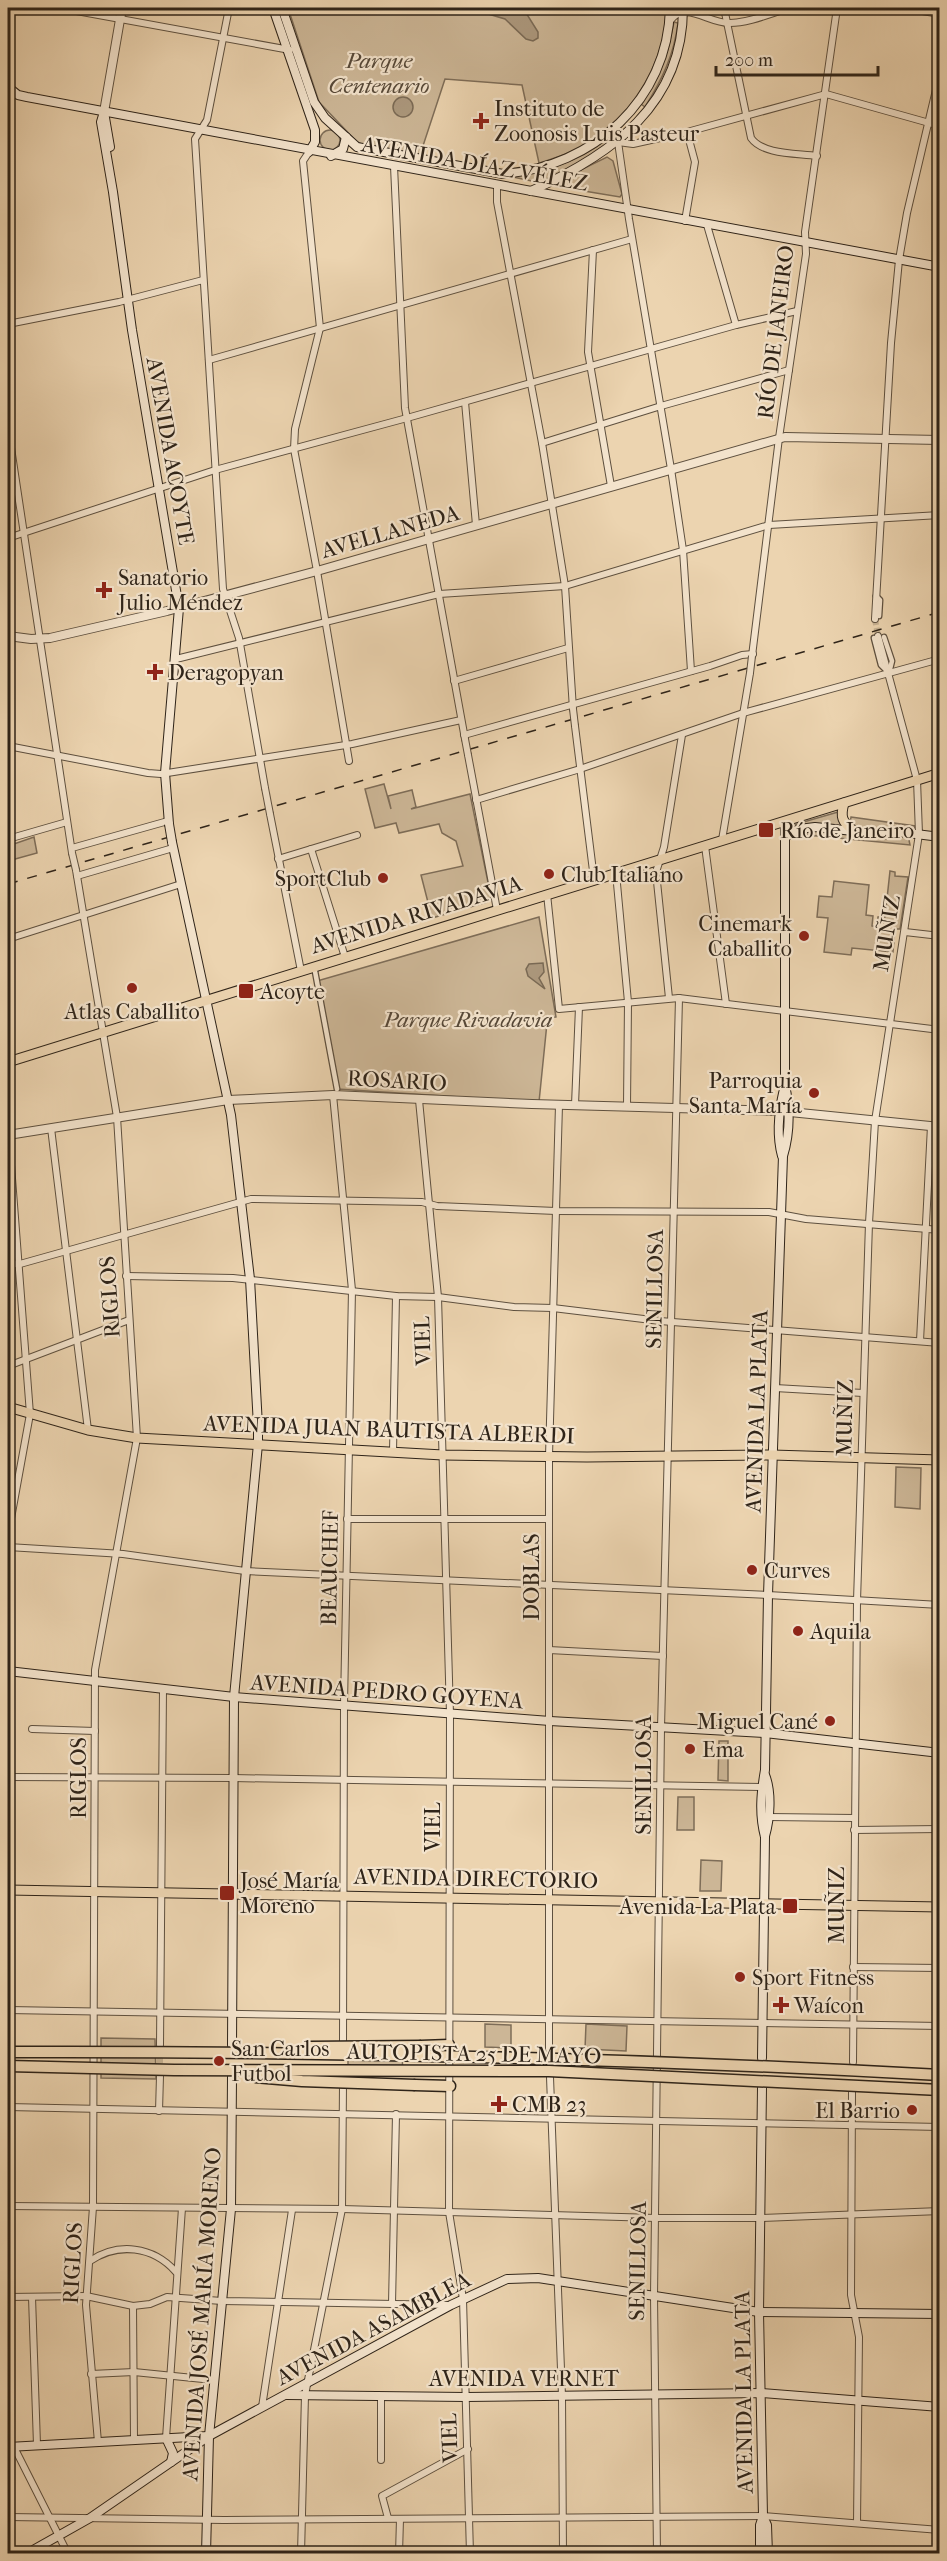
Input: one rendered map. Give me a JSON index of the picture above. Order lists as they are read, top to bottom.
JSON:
{
  "streets": {
    "highway": ["AUTOPISTA 25 DE MAYO"],
    "main road": [
      "AVENIDA DÍAZ VÉLEZ",
      "AVENIDA ACOYTE",
      "AVENIDA RIVADAVIA",
      "AVENIDA LA PLATA",
      "AVENIDA JUAN BAUTISTA ALBERDI",
      "AVENIDA PEDRO GOYENA",
      "AVENIDA DIRECTORIO",
      "AVENIDA JOSÉ MARÍA MORENO",
      "AVENIDA ASAMBLEA",
      "AVENIDA VERNET"
    ],
    "street": [
      "RÍO DE JANEIRO",
      "AVELLANEDA",
      "MUÑIZ",
      "ROSARIO",
      "SENILLOSA",
      "RIGLOS",
      "VIEL",
      "BEAUCHEF",
      "DOBLAS"
    ]
  },
  "crossings": [
    ["AVENIDA DÍAZ VÉLEZ", "RÍO DE JANEIRO"],
    ["AVENIDA DÍAZ VÉLEZ", "AVENIDA ACOYTE"],
    ["RÍO DE JANEIRO", "AVELLANEDA"],
    ["RÍO DE JANEIRO", "AVENIDA RIVADAVIA"],
    ["AVENIDA ACOYTE", "AVELLANEDA"],
    ["AVENIDA ACOYTE", "AVENIDA RIVADAVIA"],
    ["AVELLANEDA", "RIGLOS"],
    ["AVENIDA RIVADAVIA", "MUÑIZ"],
    ["AVENIDA RIVADAVIA", "RIGLOS"],
    ["AVENIDA RIVADAVIA", "AVENIDA LA PLATA"],
    ["AVENIDA RIVADAVIA", "BEAUCHEF"],
    ["MUÑIZ", "ROSARIO"],
    ["MUÑIZ", "AVENIDA JUAN BAUTISTA ALBERDI"],
    ["MUÑIZ", "AVENIDA PEDRO GOYENA"],
    ["MUÑIZ", "AVENIDA DIRECTORIO"],
    ["ROSARIO", "SENILLOSA"],
    ["ROSARIO", "RIGLOS"],
    ["ROSARIO", "VIEL"],
    ["ROSARIO", "AVENIDA LA PLATA"],
    ["ROSARIO", "BEAUCHEF"],
    ["ROSARIO", "DOBLAS"],
    ["SENILLOSA", "AVENIDA JUAN BAUTISTA ALBERDI"],
    ["SENILLOSA", "AVENIDA PEDRO GOYENA"],
    ["SENILLOSA", "AVENIDA DIRECTORIO"],
    ["SENILLOSA", "AVENIDA ASAMBLEA"],
    ["SENILLOSA", "AVENIDA VERNET"],
    ["RIGLOS", "AVENIDA JUAN BAUTISTA ALBERDI"],
    ["RIGLOS", "AVENIDA PEDRO GOYENA"],
    ["RIGLOS", "AVENIDA DIRECTORIO"],
    ["RIGLOS", "AVENIDA ASAMBLEA"],
    ["VIEL", "AVENIDA JUAN BAUTISTA ALBERDI"],
    ["VIEL", "AVENIDA PEDRO GOYENA"],
    ["VIEL", "AVENIDA DIRECTORIO"],
    ["VIEL", "AVENIDA ASAMBLEA"],
    ["VIEL", "AVENIDA VERNET"],
    ["AVENIDA LA PLATA", "AVENIDA JUAN BAUTISTA ALBERDI"],
    ["AVENIDA LA PLATA", "AVENIDA PEDRO GOYENA"],
    ["AVENIDA LA PLATA", "AVENIDA DIRECTORIO"],
    ["AVENIDA LA PLATA", "AVENIDA ASAMBLEA"],
    ["AVENIDA LA PLATA", "AVENIDA VERNET"],
    ["AVENIDA JUAN BAUTISTA ALBERDI", "BEAUCHEF"],
    ["AVENIDA JUAN BAUTISTA ALBERDI", "DOBLAS"],
    ["BEAUCHEF", "AVENIDA PEDRO GOYENA"],
    ["BEAUCHEF", "AVENIDA DIRECTORIO"],
    ["DOBLAS", "AVENIDA PEDRO GOYENA"],
    ["DOBLAS", "AVENIDA DIRECTORIO"],
    ["AVENIDA JOSÉ MARÍA MORENO", "AVENIDA ASAMBLEA"],
    ["AVENIDA ASAMBLEA", "AVENIDA VERNET"]
  ],
  "parks": ["Parque Centenario", "Parque Rivadavia"],
  "places": {
    "health": [
      "Instituto de Zoonosis Luis Pasteur",
      "Sanatorio Julio Méndez",
      "Deragopyan",
      "Waícon",
      "CMB 23"
    ],
    "transit": [
      "Río de Janeiro",
      "Acoyte",
      "José María Moreno",
      "Avenida La Plata"
    ],
    "other": [
      "Club Italiano",
      "SportClub",
      "Cinemark Caballito",
      "Atlas Caballito",
      "Parroquia Santa María",
      "Curves",
      "Aquila",
      "Miguel Cané",
      "Ema",
      "Sport Fitness",
      "San Carlos Futbol",
      "El Barrio"
    ]
  },
  "scale_bar": "200 m"
}
